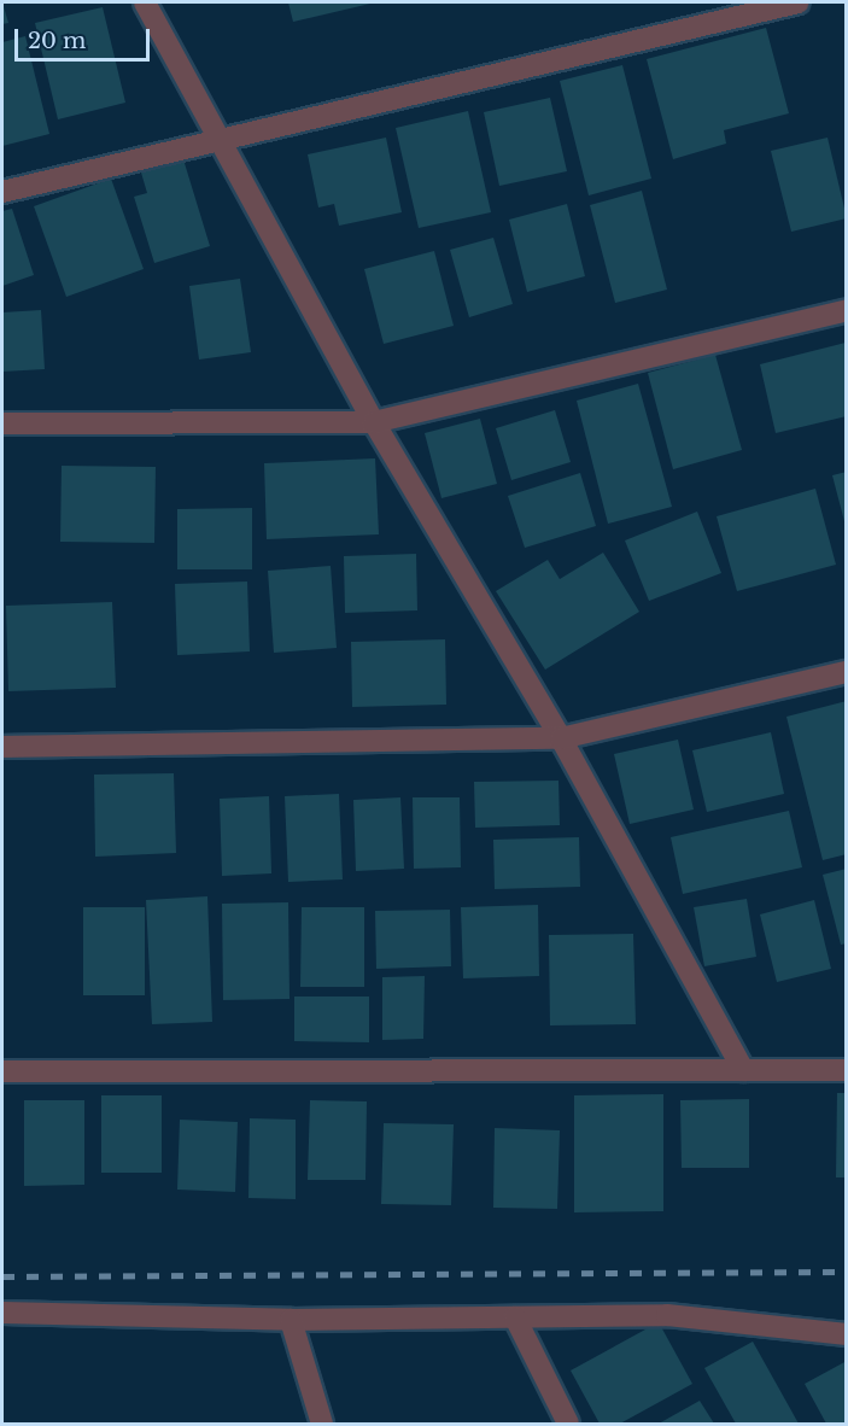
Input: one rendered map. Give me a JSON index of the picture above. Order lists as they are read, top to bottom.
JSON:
{
  "scale_bar": "20 m"
}
